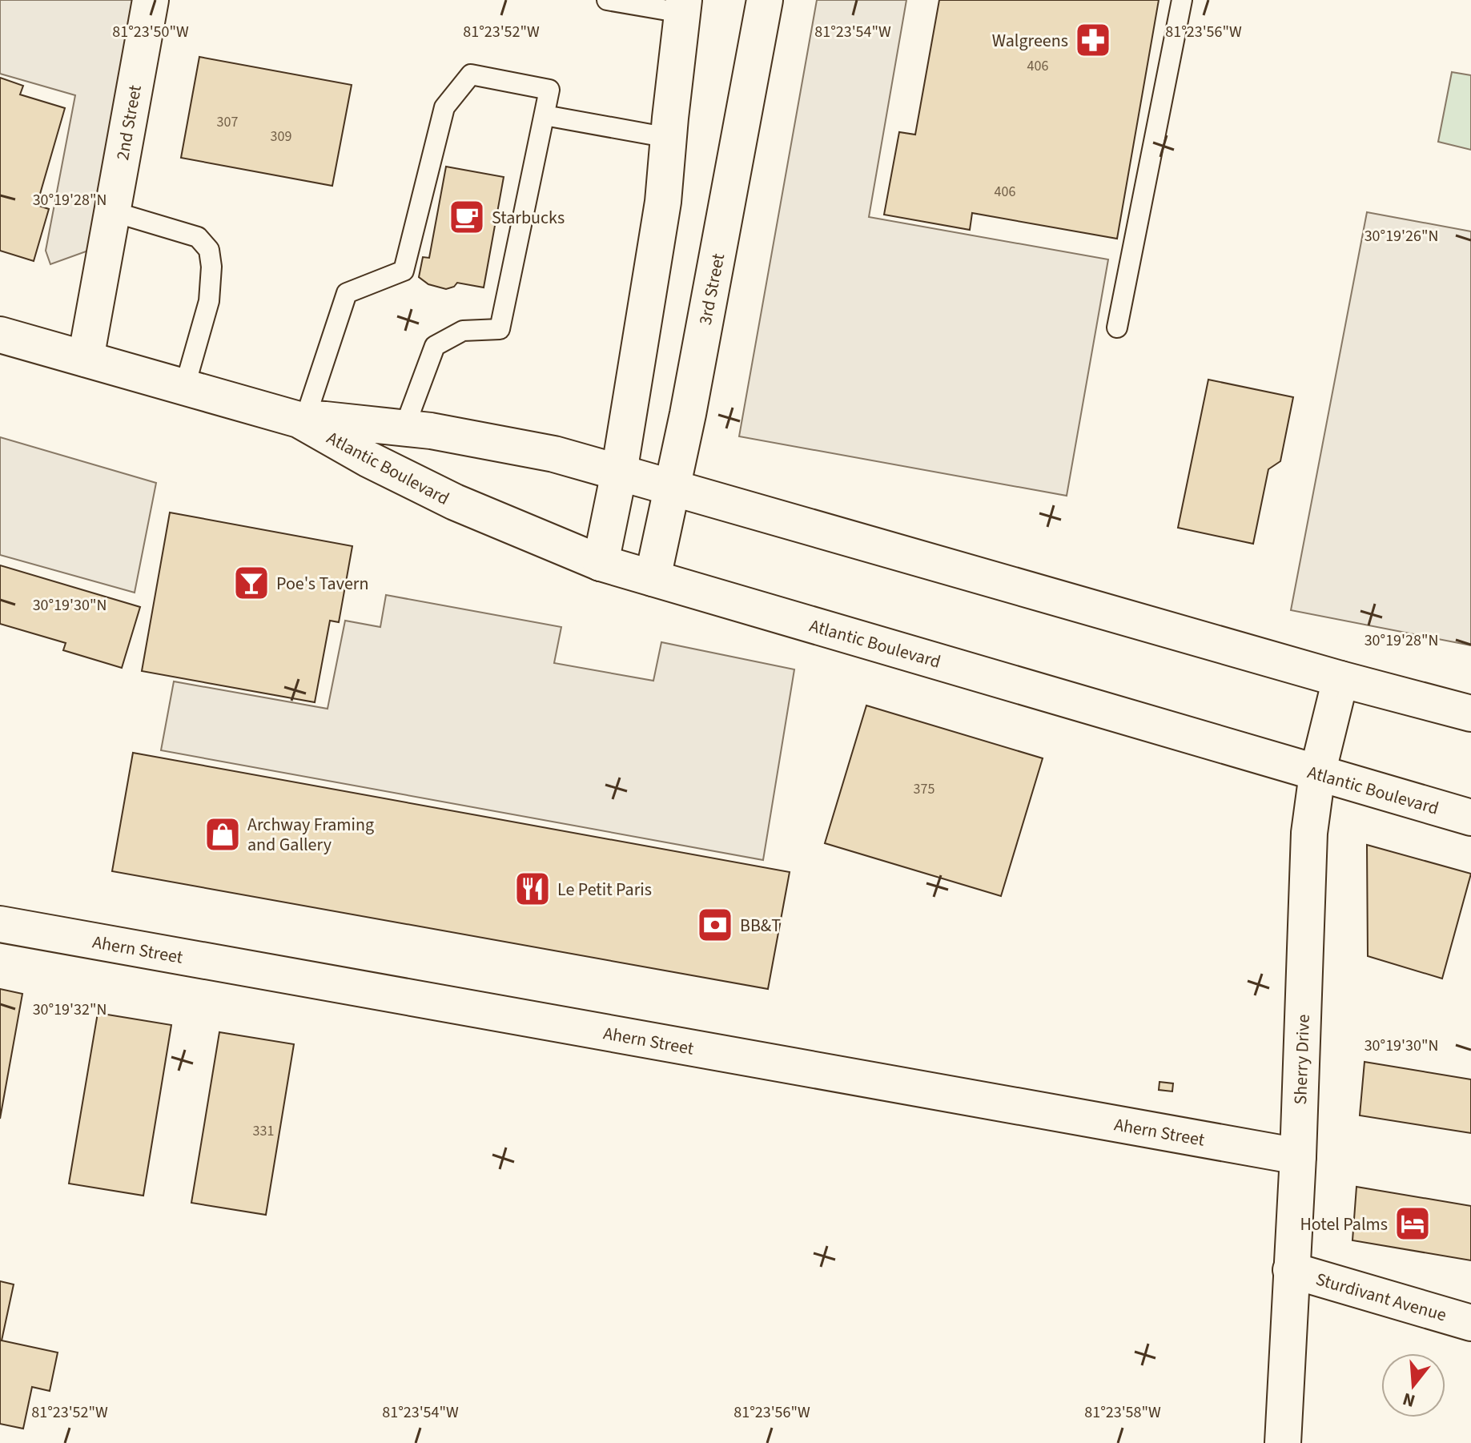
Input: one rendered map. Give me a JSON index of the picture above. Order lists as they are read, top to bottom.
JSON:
{
  "streets": {
    "main road": [
      "2nd Street",
      "3rd Street",
      "Atlantic Boulevard",
      "Ahern Street",
      "Sherry Drive",
      "Sturdivant Avenue"
    ]
  },
  "crossings": [
    ["2nd Street", "Atlantic Boulevard"],
    ["3rd Street", "Atlantic Boulevard"],
    ["Atlantic Boulevard", "Sherry Drive"],
    ["Ahern Street", "Sherry Drive"],
    ["Sherry Drive", "Sturdivant Avenue"]
  ],
  "places": {
    "pharmacy": ["Walgreens"],
    "cafe": ["Starbucks"],
    "bar": ["Poe's Tavern"],
    "shop": ["Archway Framing and Gallery"],
    "restaurant": ["Le Petit Paris"],
    "bank": ["BB&T"],
    "hotel": ["Hotel Palms"]
  },
  "house_numbers": [
    "406",
    "307",
    "309",
    "406",
    "375",
    "331"
  ],
  "north": "bottom",
  "coordinates": [
    "81°23'50\"W",
    "81°23'52\"W",
    "81°23'54\"W",
    "81°23'56\"W",
    "30°19'28\"N",
    "30°19'26\"N",
    "30°19'30\"N",
    "30°19'32\"N",
    "81°23'58\"W"
  ]
}
